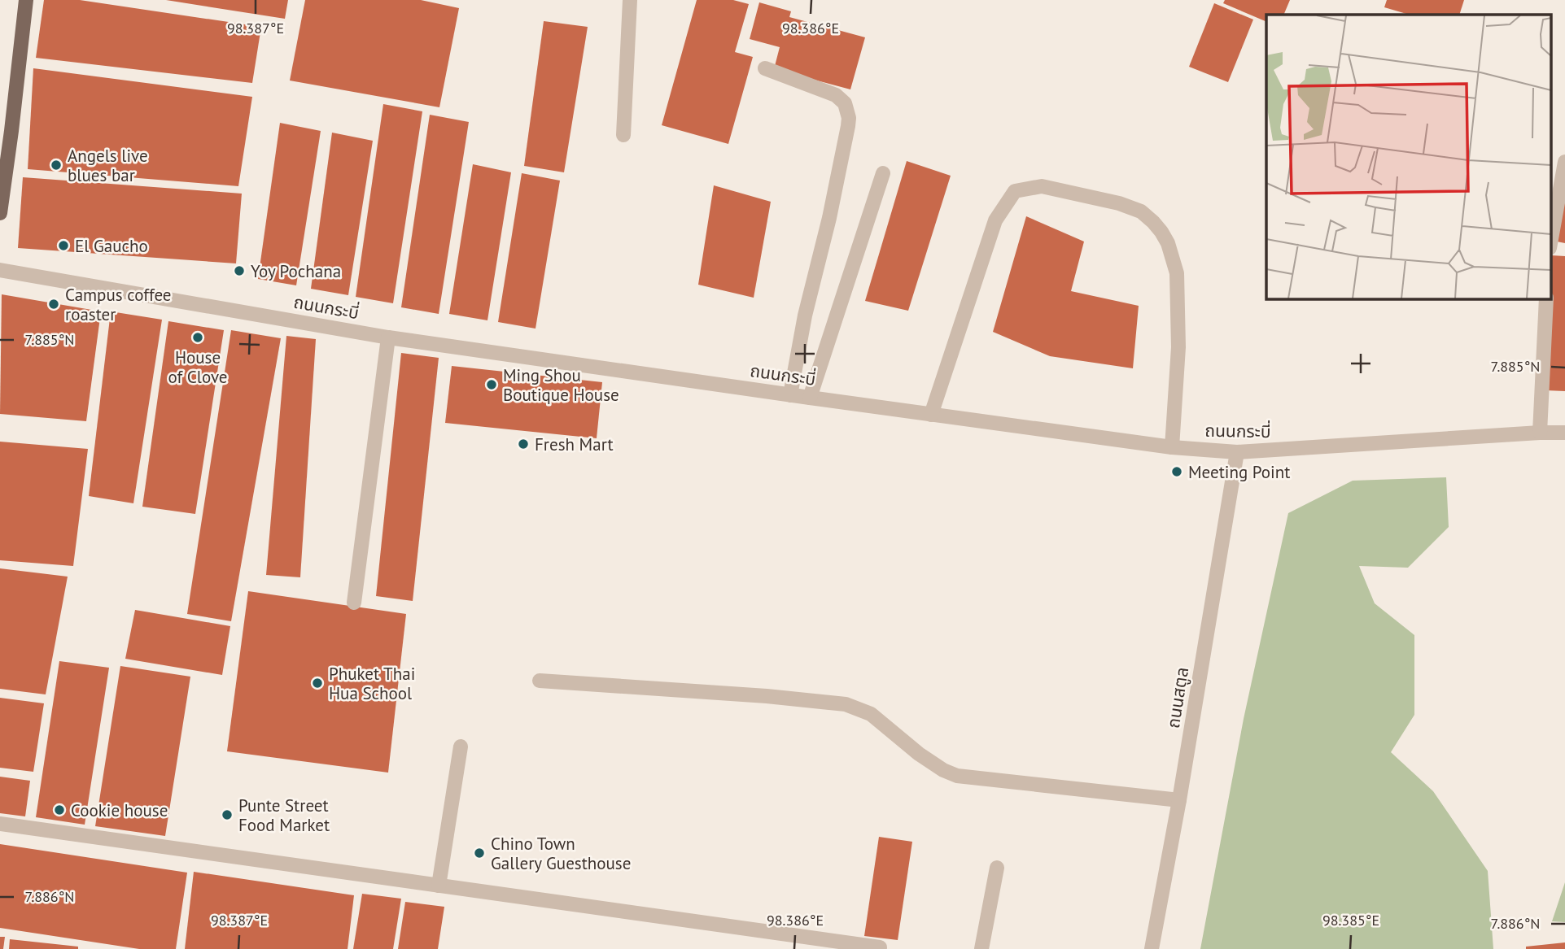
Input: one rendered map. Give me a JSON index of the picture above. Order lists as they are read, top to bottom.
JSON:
{
  "streets": {
    "street": ["ถนนกระบี่", "ถนนสตูล"]
  },
  "crossings": [
    ["ถนนกระบี่", "ถนนสตูล"]
  ],
  "places": [
    "Angels live blues bar",
    "El Gaucho",
    "Yoy Pochana",
    "Campus coffee roaster",
    "House of Clove",
    "Ming Shou Boutique House",
    "Fresh Mart",
    "Meeting Point",
    "Phuket Thai Hua School",
    "Cookie house",
    "Punte Street Food Market",
    "Chino Town Gallery Guesthouse"
  ],
  "coordinates": [
    "98.387°E",
    "98.386°E",
    "7.885°N",
    "7.886°N",
    "98.385°E"
  ]
}
